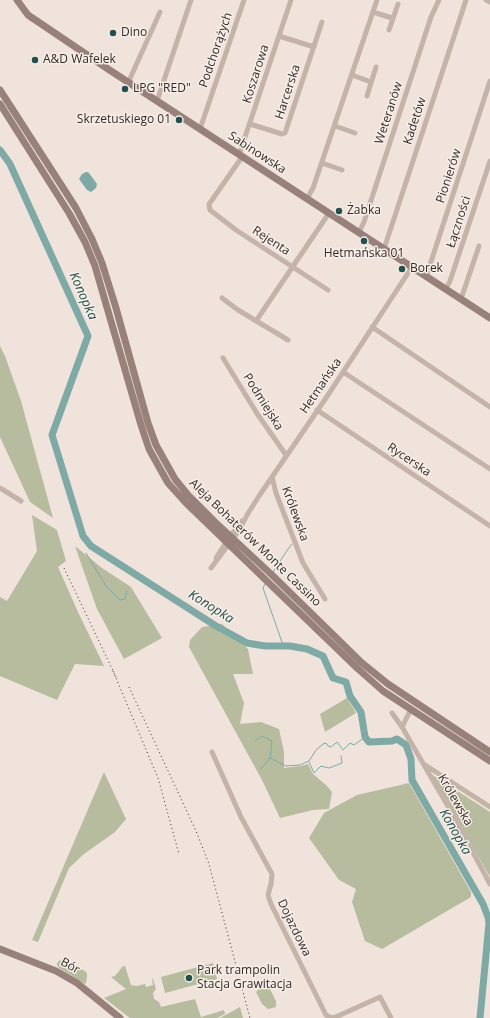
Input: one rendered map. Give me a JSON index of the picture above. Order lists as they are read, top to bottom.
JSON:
{
  "streets": {
    "main road": ["Sabinowska", "Aleja Bohaterów Monte Cassino", "Bór"],
    "street": [
      "Podchorążych",
      "Koszarowa",
      "Harcerska",
      "Weteranów",
      "Kadetów",
      "Pionierów",
      "Łączności",
      "Rejenta",
      "Hetmańska",
      "Podmiejska",
      "Rycerska",
      "Królewska",
      "Dojazdowa"
    ]
  },
  "crossings": [
    ["Podchorążych", "Sabinowska"],
    ["Koszarowa", "Harcerska"],
    ["Koszarowa", "Sabinowska"],
    ["Koszarowa", "Rejenta"],
    ["Weteranów", "Sabinowska"],
    ["Kadetów", "Sabinowska"],
    ["Sabinowska", "Pionierów"],
    ["Sabinowska", "Łączności"],
    ["Sabinowska", "Hetmańska"],
    ["Hetmańska", "Podmiejska"],
    ["Hetmańska", "Rycerska"],
    ["Hetmańska", "Królewska"],
    ["Hetmańska", "Aleja Bohaterów Monte Cassino"]
  ],
  "water": ["Konopka"],
  "places": [
    "Dino",
    "A&D Wafelek",
    "LPG \"RED\"",
    "Skrzetuskiego 01",
    "Żabka",
    "Hetmańska 01",
    "Borek",
    "Park trampolin Stacja Grawitacja"
  ]
}
